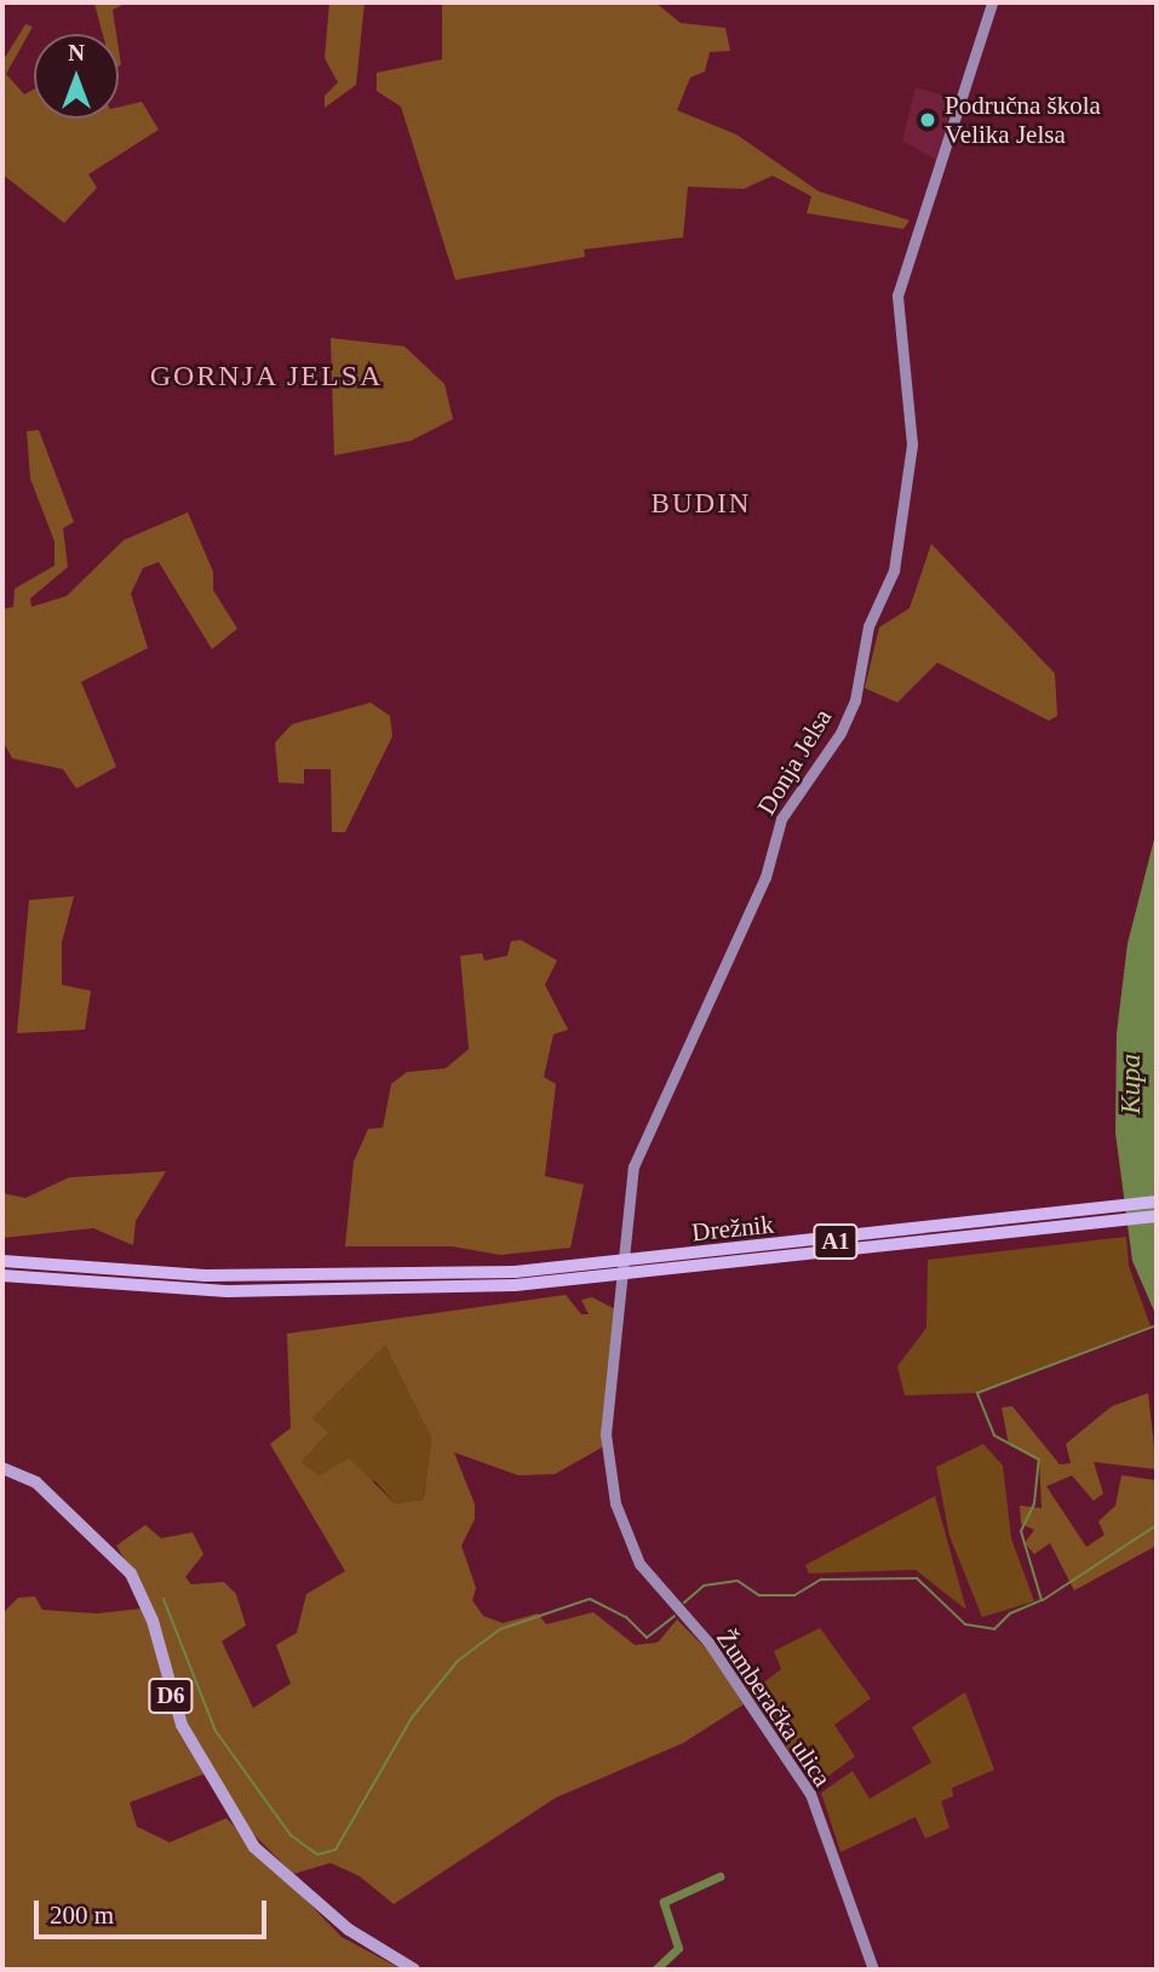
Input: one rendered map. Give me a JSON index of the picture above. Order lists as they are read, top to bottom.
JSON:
{
  "streets": {
    "highway": ["Drežnik", "A1"],
    "main road": ["Donja Jelsa", "D6", "Žumberačka ulica"]
  },
  "crossings": [
    ["Donja Jelsa", "Žumberačka ulica"],
    ["Drežnik", "A1"]
  ],
  "districts": ["GORNJA JELSA", "BUDIN"],
  "water": ["Kupa"],
  "places": ["Područna škola Velika Jelsa"],
  "scale_bar": "200 m",
  "north": "top"
}
